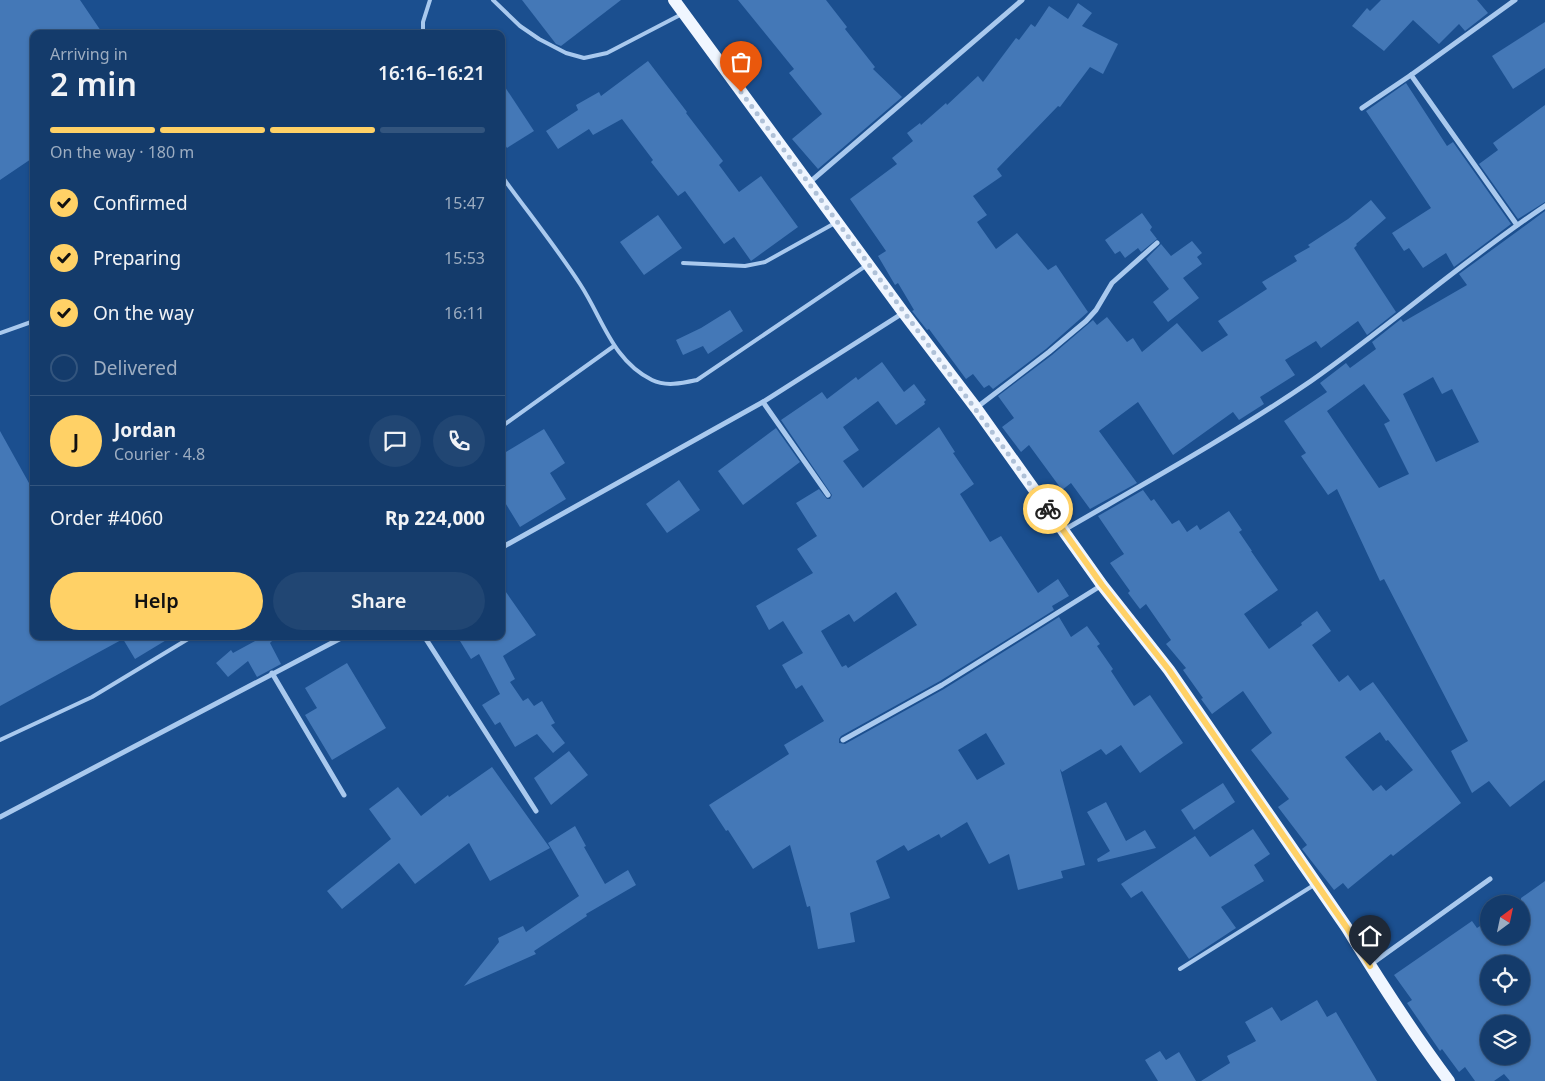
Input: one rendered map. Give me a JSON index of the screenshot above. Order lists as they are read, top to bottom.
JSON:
{
  "north": "top right",
  "page": {
    "heading": ["2 min", "Arriving in", "16:16–16:21"],
    "panel": [
      "Jordan",
      "Courier · 4.8",
      "Order #4060",
      "Rp 224,000"
    ],
    "bar": "On the way · 180 m",
    "list": [
      ["Confirmed", "15:47"],
      ["Preparing", "15:53"],
      ["On the way", "16:11"],
      "Delivered"
    ],
    "round": "J",
    "buttons": ["Help", "Share"]
  }
}
